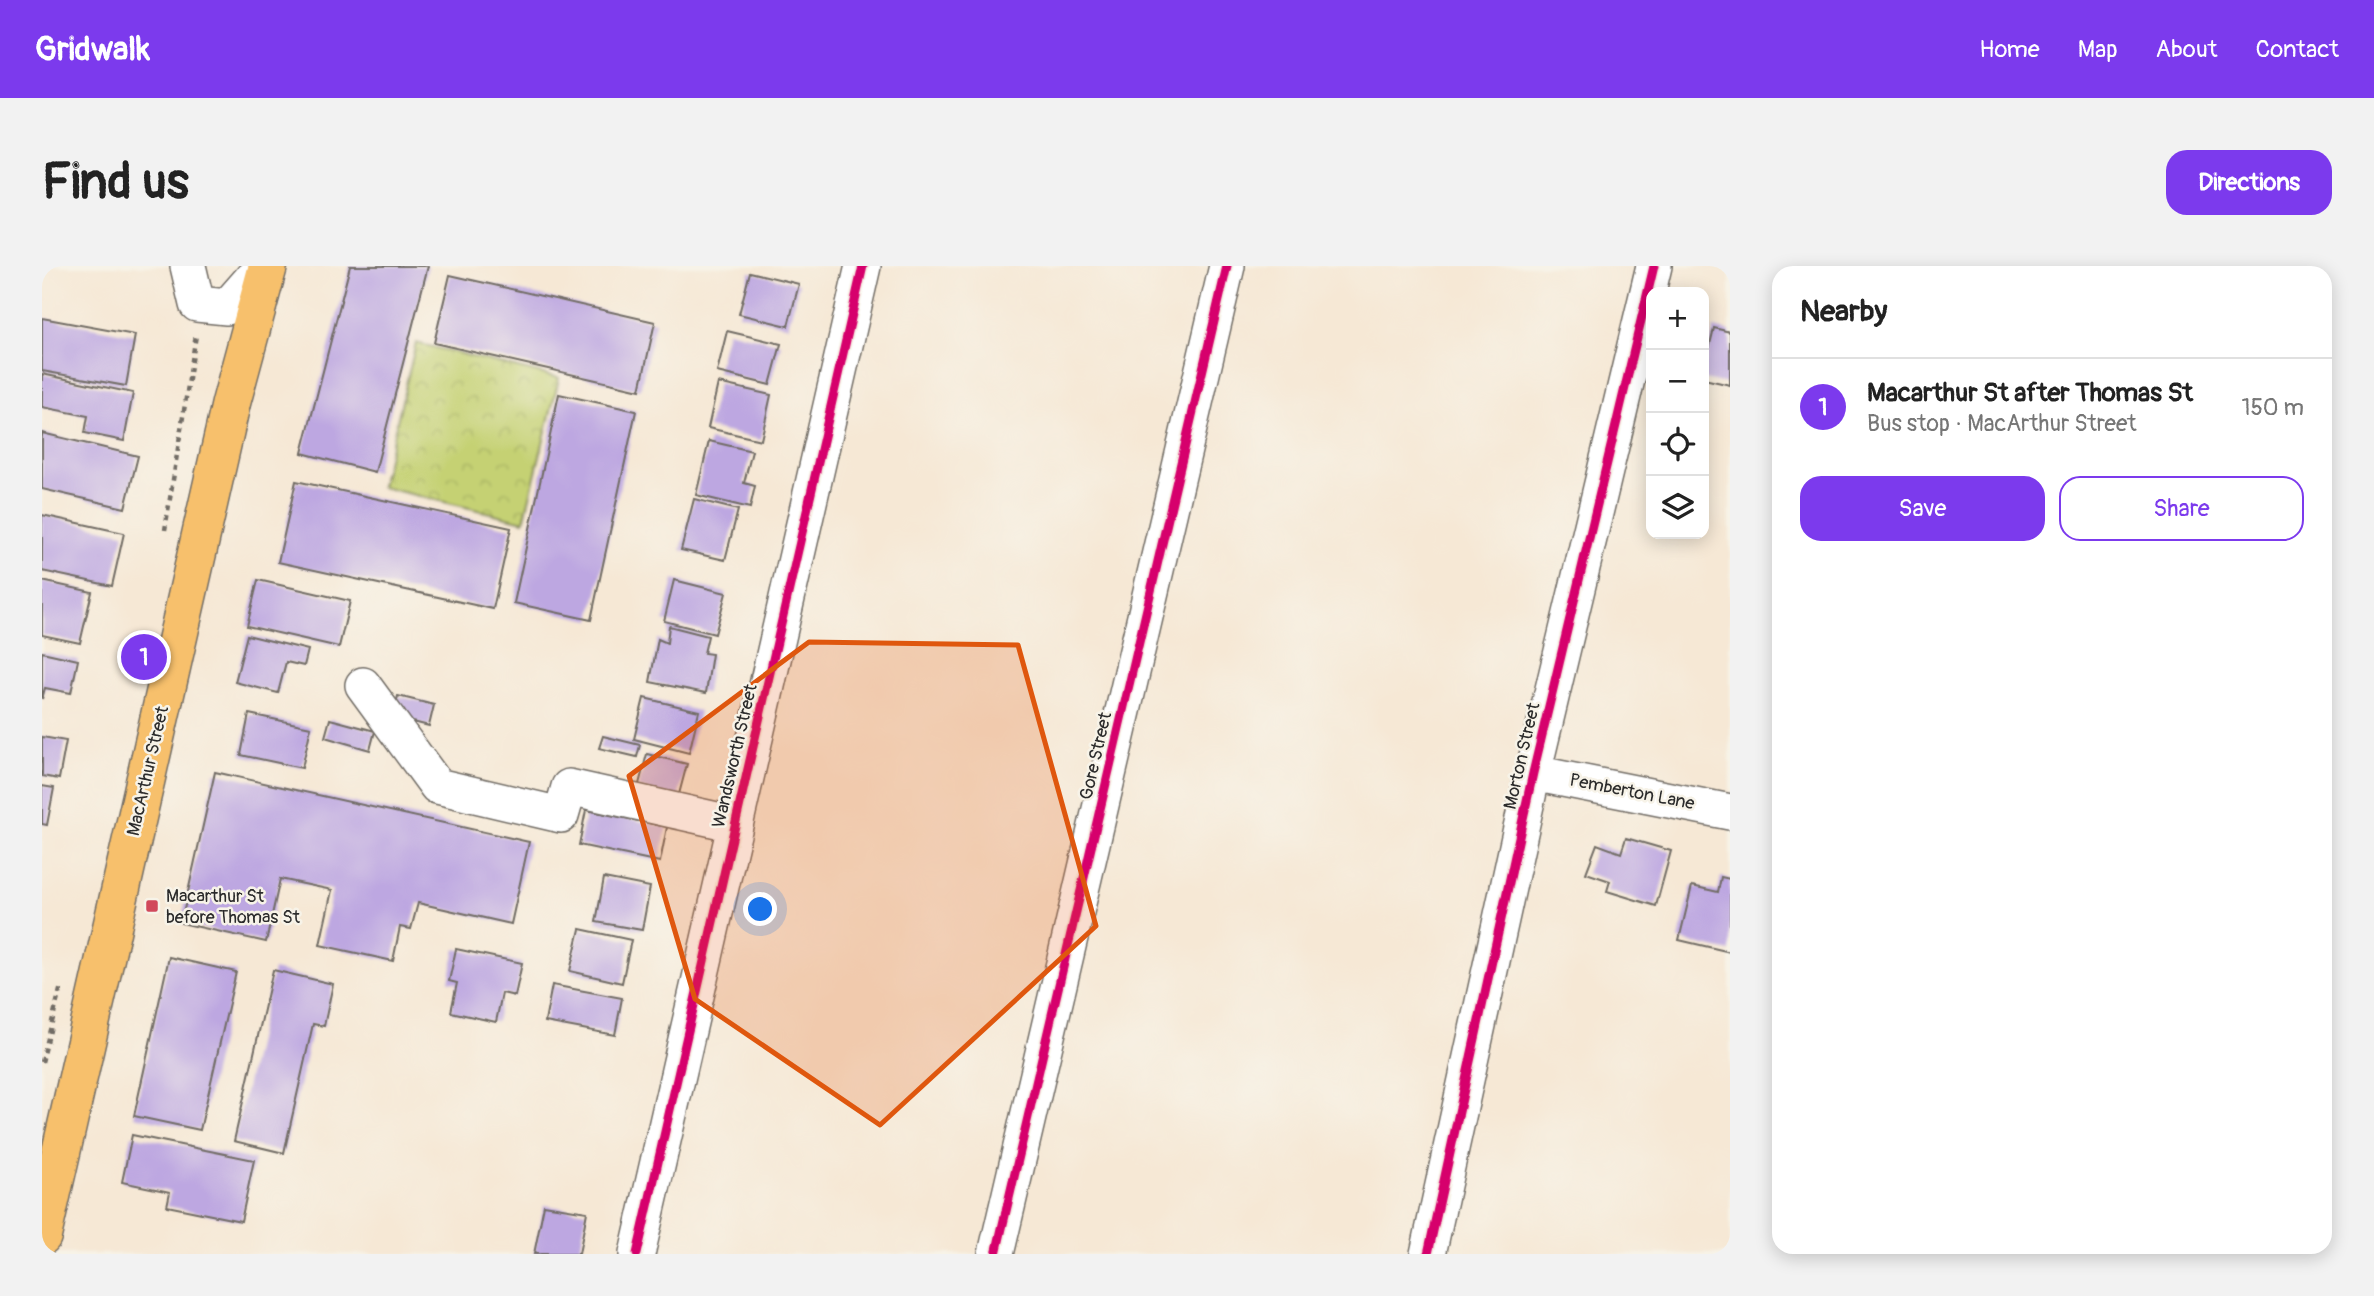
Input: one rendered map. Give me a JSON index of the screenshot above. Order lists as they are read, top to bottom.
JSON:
{
  "streets": {
    "main road": ["MacArthur Street"],
    "street": [
      "Wandsworth Street",
      "Gore Street",
      "Morton Street",
      "Pemberton Lane"
    ]
  },
  "crossings": [
    ["Morton Street", "Pemberton Lane"]
  ],
  "places": {
    "transit": ["Macarthur St before Thomas St"]
  },
  "page": {
    "header": "Gridwalk",
    "nav": [
      "Home",
      "Map",
      "About",
      "Contact"
    ],
    "buttons": [
      "Directions",
      ["Save", "Share"]
    ],
    "title": "Find us",
    "heading": "Nearby",
    "map_buttons": ["+", "−"],
    "list": [
      {
        "mark": "1",
        "name": "Macarthur St after Thomas St",
        "note": "Bus stop · MacArthur Street",
        "value": "150 m"
      }
    ],
    "pins": "1"
  }
}
